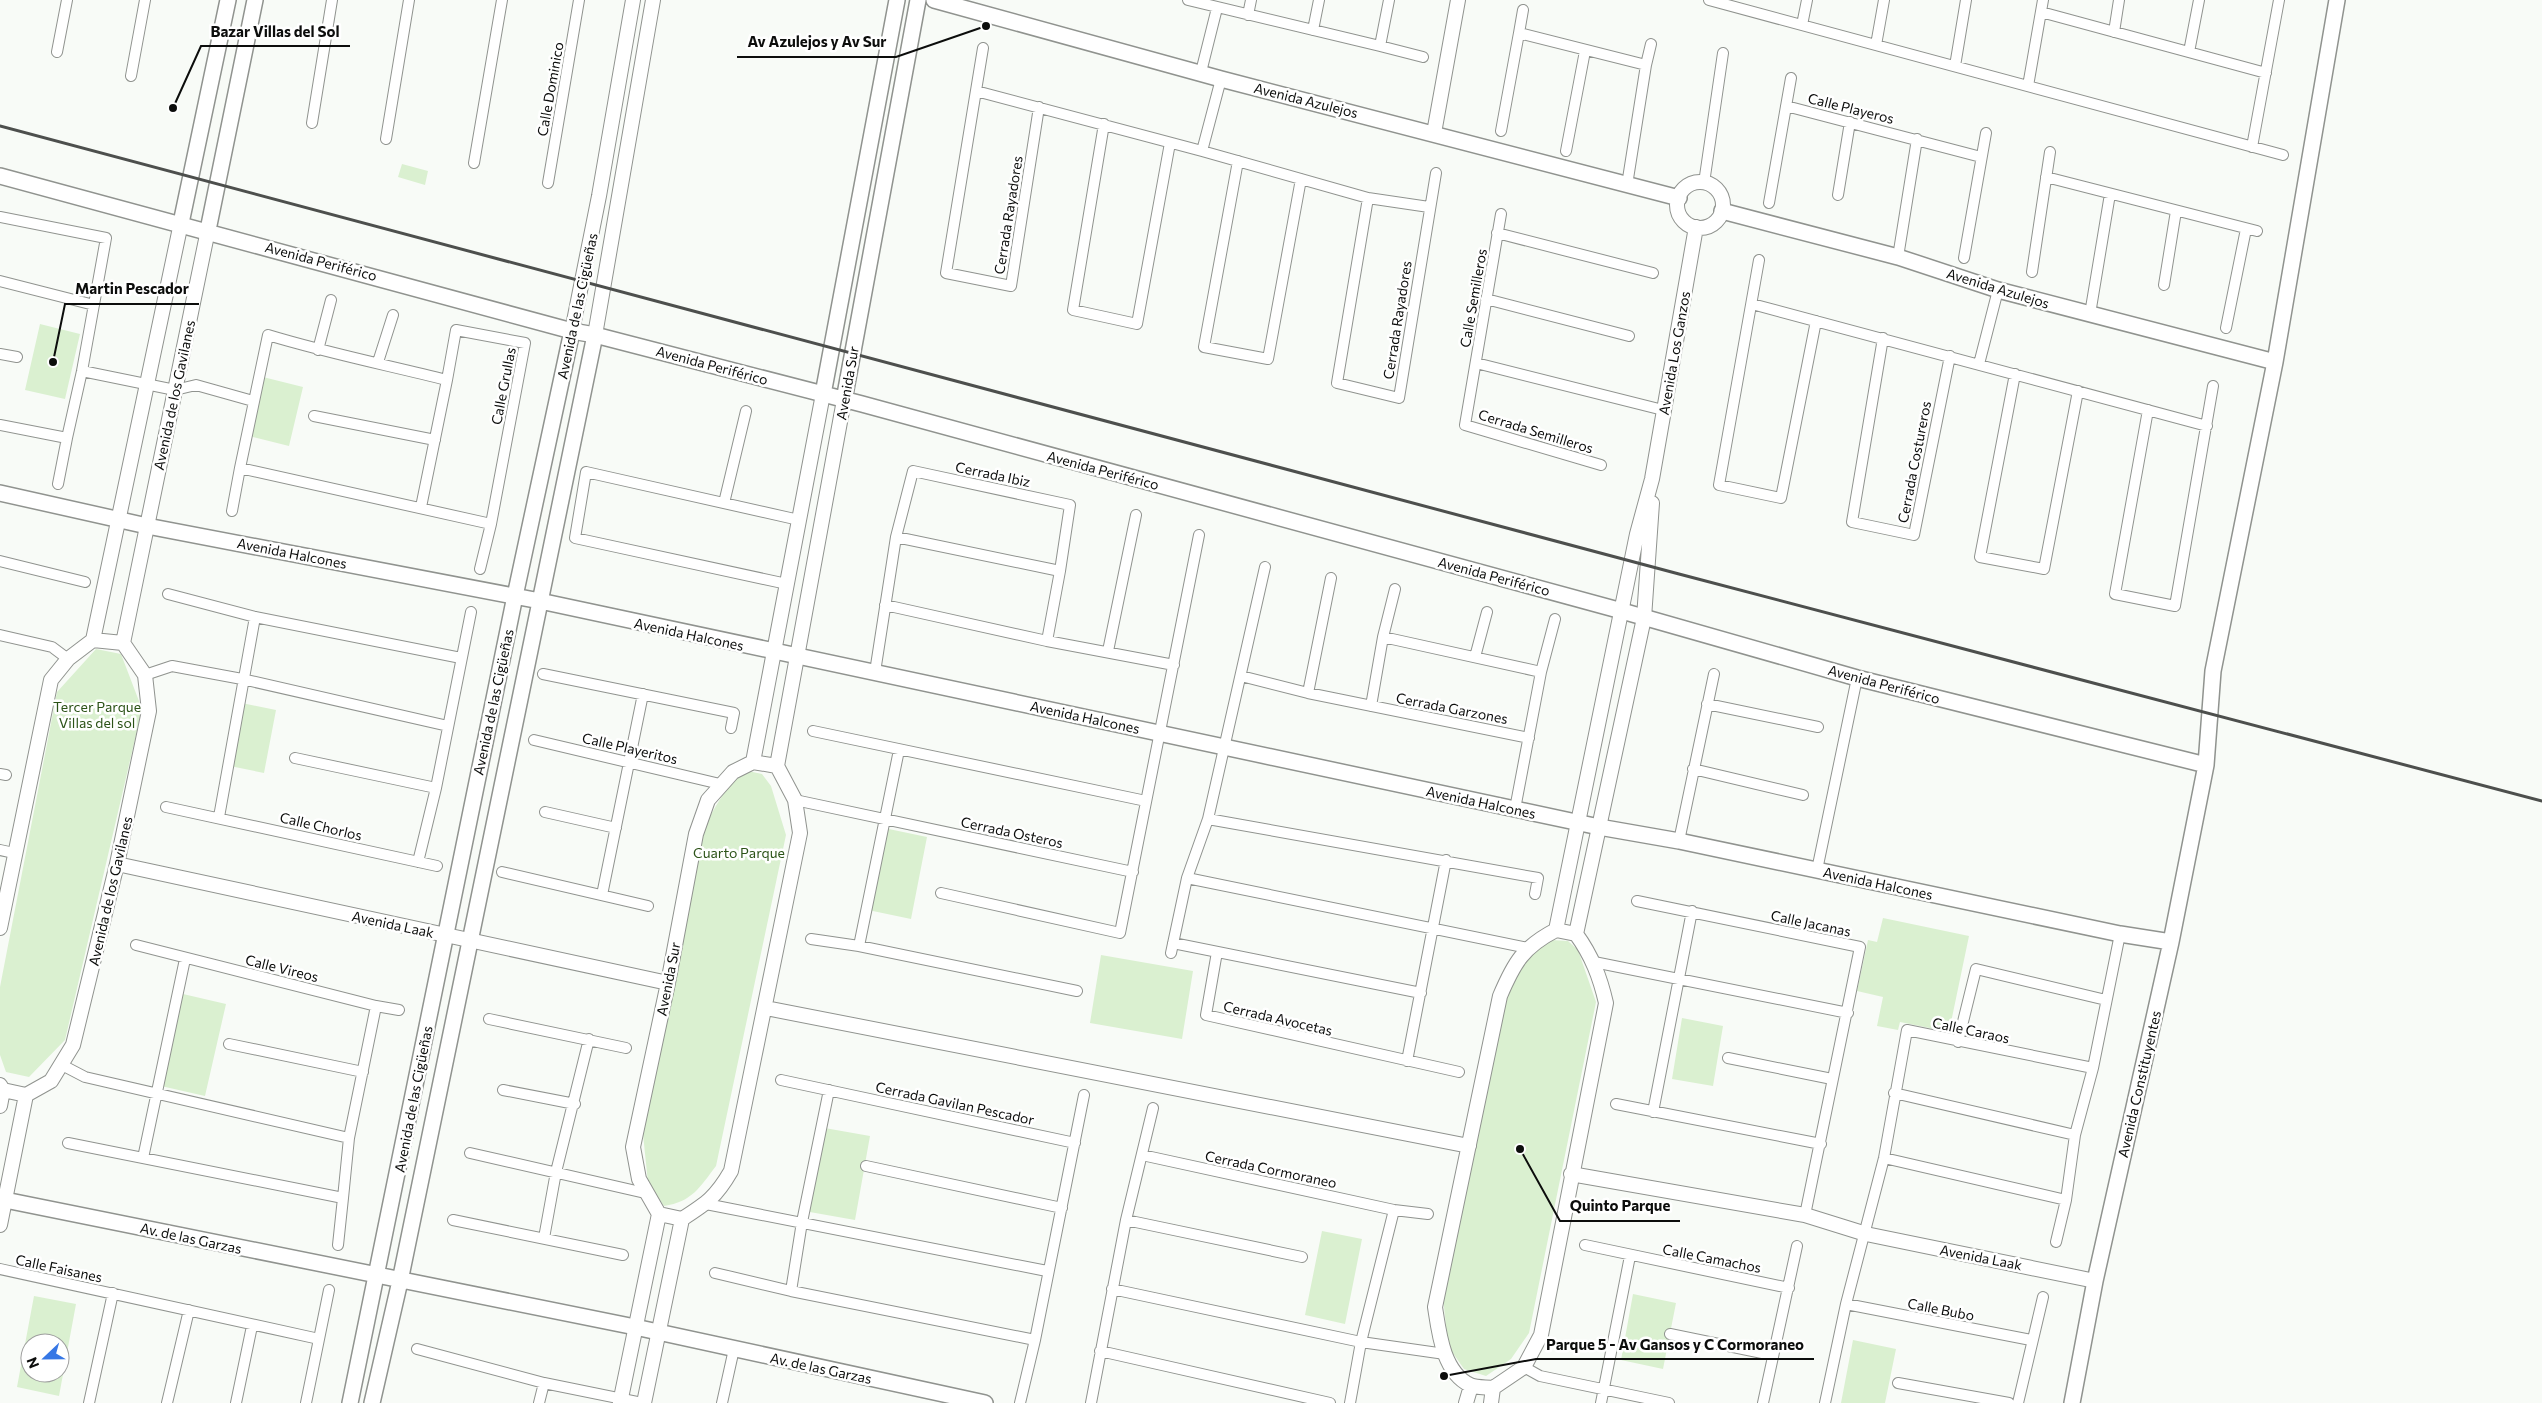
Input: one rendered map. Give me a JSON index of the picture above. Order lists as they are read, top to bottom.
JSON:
{
  "streets": {
    "main road": [
      "Avenida Azulejos",
      "Avenida Periférico",
      "Avenida de las Cigüeñas",
      "Avenida Sur",
      "Avenida de los Gavilanes",
      "Avenida Halcones",
      "Avenida Constituyentes",
      "Av. de las Garzas"
    ],
    "street": [
      "Calle Dominico",
      "Calle Playeros",
      "Cerrada Rayadores",
      "Calle Semilleros",
      "Avenida Los Ganzos",
      "Calle Grullas",
      "Cerrada Semilleros",
      "Cerrada Costureros",
      "Cerrada Ibiz",
      "Cerrada Garzones",
      "Calle Playeritos",
      "Calle Chorlos",
      "Cerrada Osteros",
      "Calle Jacanas",
      "Avenida Laak",
      "Calle Vireos",
      "Cerrada Avocetas",
      "Calle Caraos",
      "Cerrada Gavilan Pescador",
      "Cerrada Cormoraneo",
      "Calle Camachos",
      "Calle Faisanes",
      "Calle Bubo"
    ]
  },
  "crossings": [
    ["Avenida Azulejos", "Avenida Los Ganzos"],
    ["Avenida Azulejos", "Avenida Constituyentes"],
    ["Avenida Periférico", "Avenida de las Cigüeñas"],
    ["Avenida Periférico", "Avenida Sur"],
    ["Avenida Periférico", "Avenida de los Gavilanes"],
    ["Avenida Periférico", "Avenida Constituyentes"],
    ["Calle Semilleros", "Avenida Los Ganzos"],
    ["Calle Semilleros", "Cerrada Semilleros"],
    ["Avenida de las Cigüeñas", "Avenida Halcones"],
    ["Avenida de las Cigüeñas", "Avenida Laak"],
    ["Avenida de las Cigüeñas", "Av. de las Garzas"],
    ["Avenida Sur", "Avenida Halcones"],
    ["Avenida Sur", "Calle Playeritos"],
    ["Avenida Sur", "Avenida Laak"],
    ["Avenida de los Gavilanes", "Avenida Halcones"],
    ["Avenida de los Gavilanes", "Avenida Laak"],
    ["Cerrada Ibiz", "Avenida Halcones"],
    ["Avenida Halcones", "Avenida Constituyentes"],
    ["Calle Jacanas", "Avenida Laak"],
    ["Avenida Laak", "Calle Caraos"],
    ["Avenida Laak", "Avenida Constituyentes"]
  ],
  "parks": ["Tercer Parque Villas del sol", "Cuarto Parque"],
  "places": [
    "Av Azulejos y Av Sur",
    "Bazar Villas del Sol",
    "Martin Pescador",
    "Quinto Parque",
    "Parque 5 - Av Gansos y C Cormoraneo"
  ],
  "north": "left"
}
